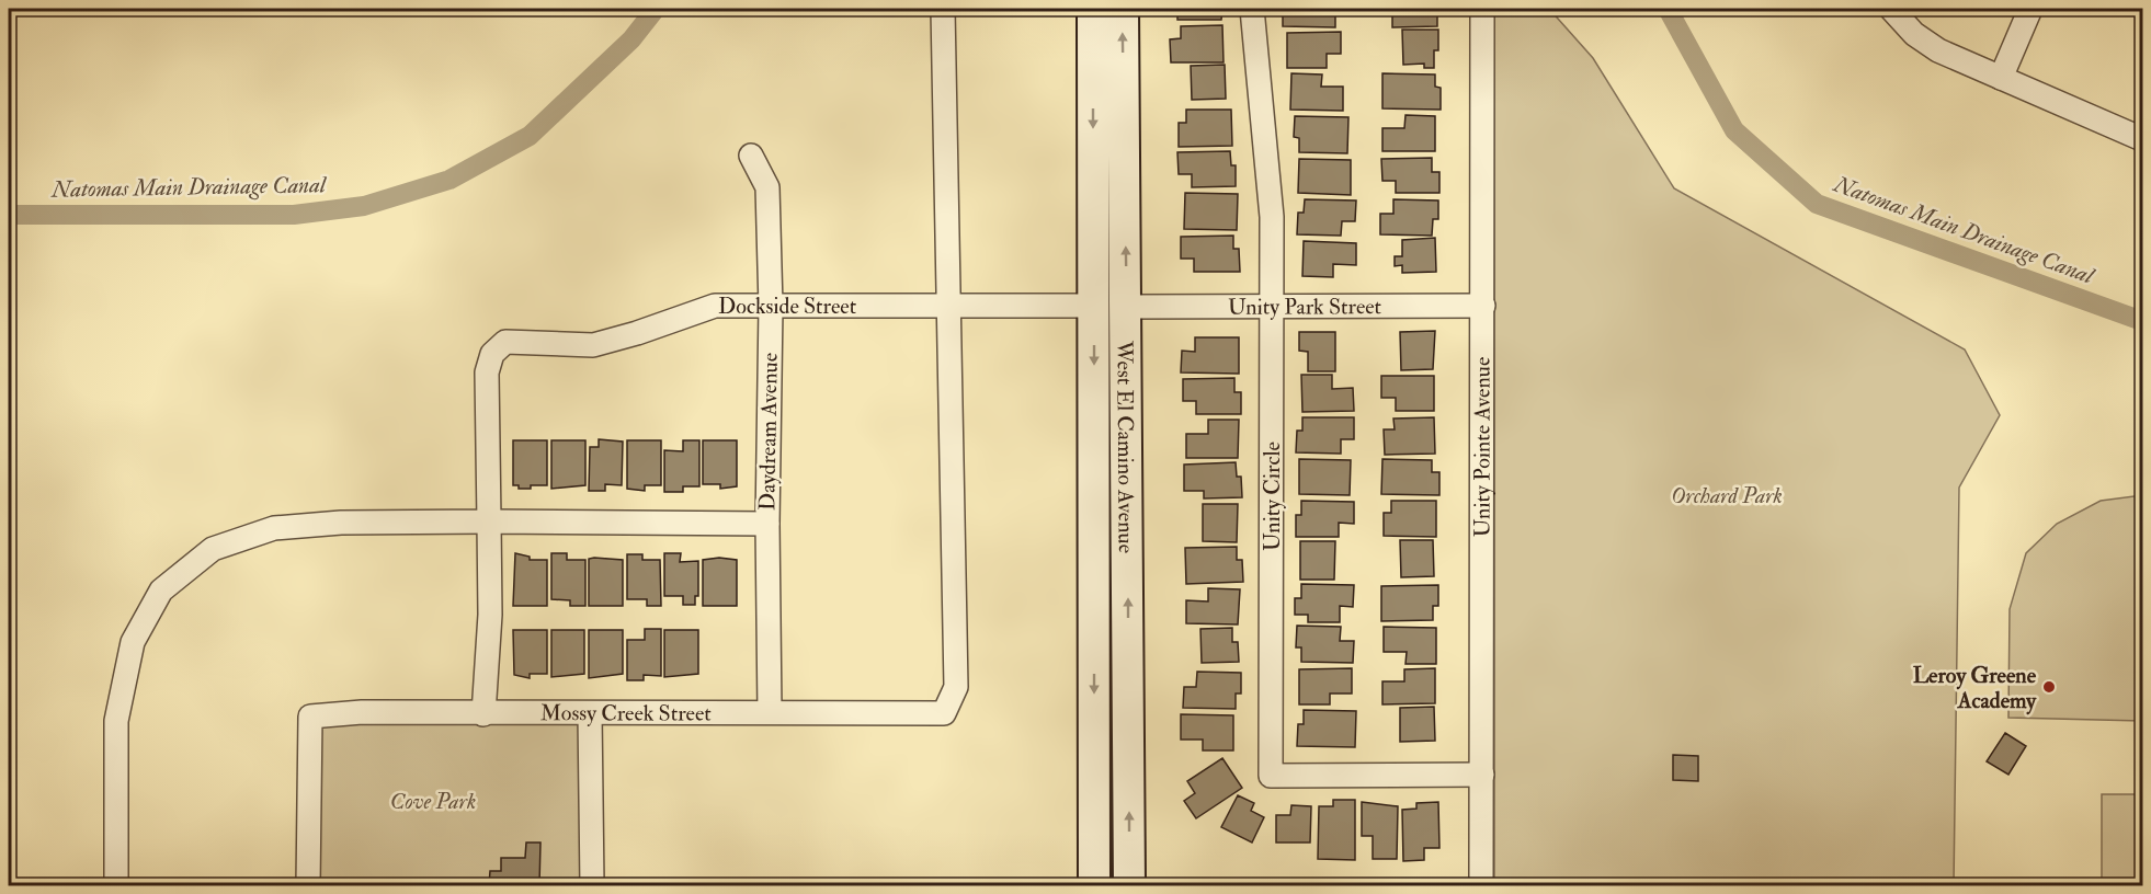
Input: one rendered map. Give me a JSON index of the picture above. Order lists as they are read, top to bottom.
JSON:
{
  "streets": {
    "main road": ["West El Camino Avenue"],
    "street": [
      "Unity Park Street",
      "Dockside Street",
      "Daydream Avenue",
      "Unity Pointe Avenue",
      "Unity Circle",
      "Mossy Creek Street"
    ]
  },
  "crossings": [
    ["Unity Park Street", "West El Camino Avenue"],
    ["Unity Park Street", "Unity Pointe Avenue"],
    ["Unity Park Street", "Unity Circle"],
    ["Dockside Street", "Daydream Avenue"],
    ["Dockside Street", "West El Camino Avenue"],
    ["Dockside Street", "Mossy Creek Street"],
    ["Daydream Avenue", "Mossy Creek Street"],
    ["Unity Pointe Avenue", "Unity Circle"]
  ],
  "water": ["Natomas Main Drainage Canal"],
  "parks": ["Orchard Park", "Cove Park"],
  "places": ["Leroy Greene Academy"]
}
